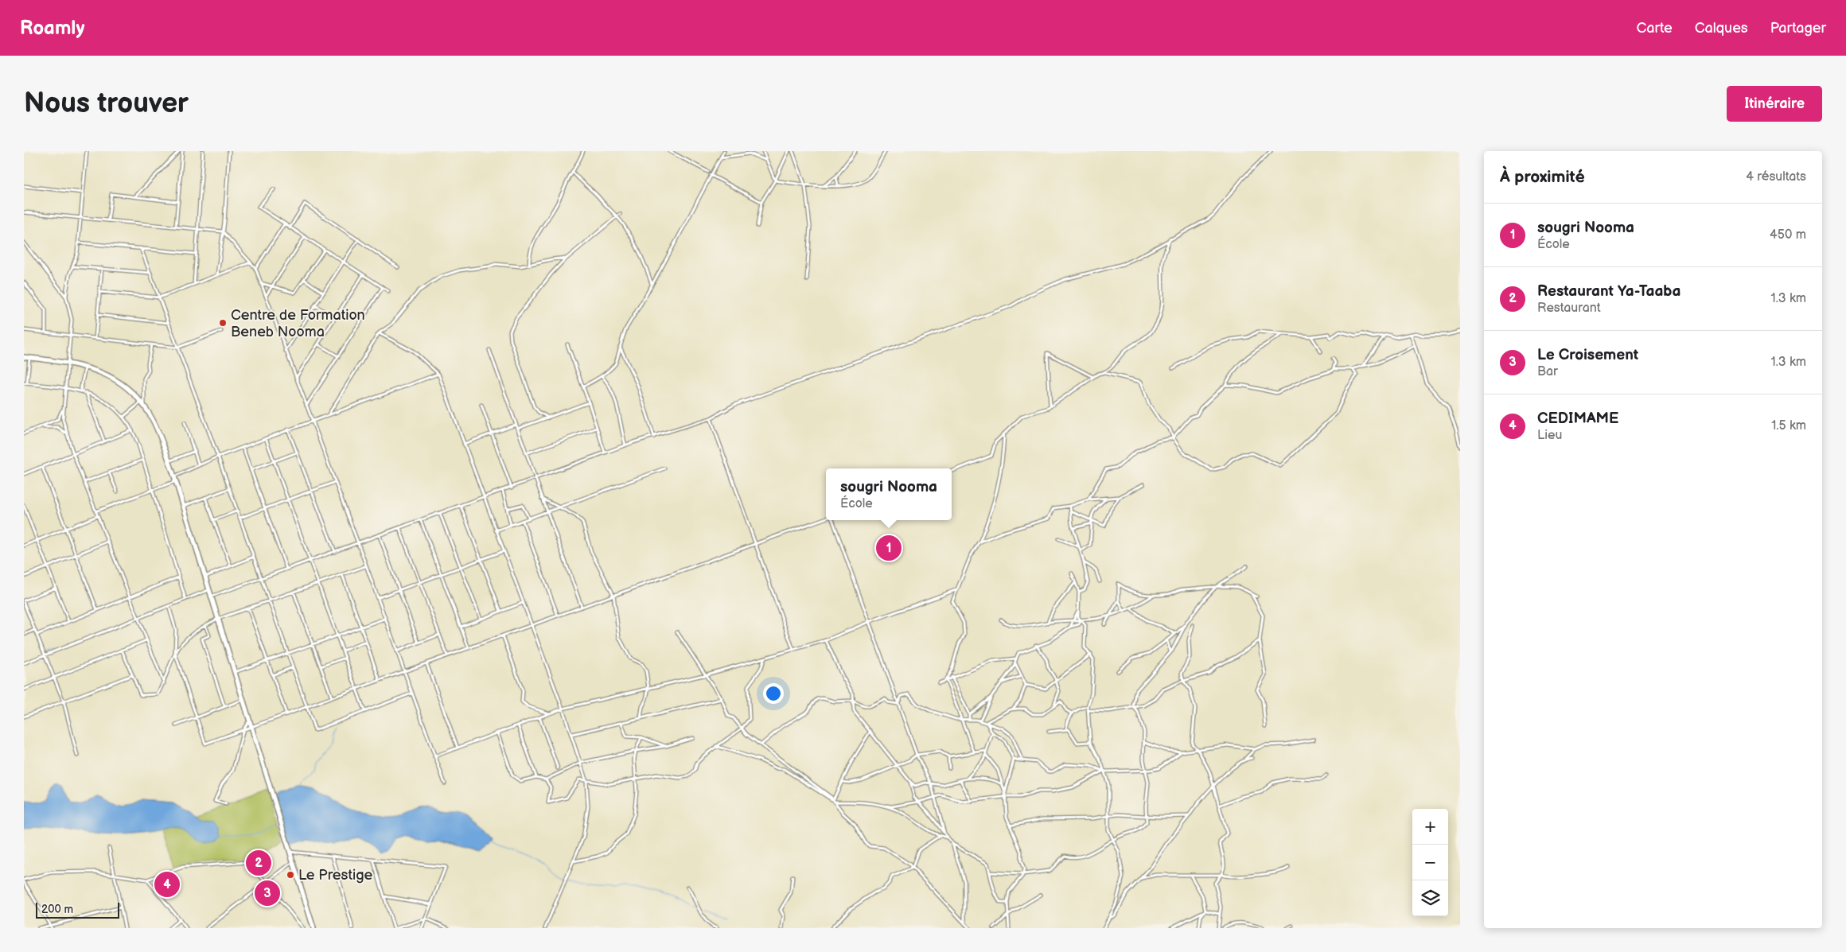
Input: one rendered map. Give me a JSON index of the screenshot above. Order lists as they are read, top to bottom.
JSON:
{
  "places": ["Centre de Formation Beneb Nooma", "Le Prestige"],
  "scale_bar": "200 m",
  "page": {
    "header": "Roamly",
    "nav": ["Carte", "Calques", "Partager"],
    "buttons": "Itinéraire",
    "title": "Nous trouver",
    "heading": ["À proximité", "4 résultats"],
    "list": [
      {
        "mark": "1",
        "name": "sougri Nooma",
        "note": "École",
        "value": "450 m"
      },
      {
        "mark": "2",
        "name": "Restaurant Ya-Taaba",
        "note": "Restaurant",
        "value": "1.3 km"
      },
      {
        "mark": "3",
        "name": "Le Croisement",
        "note": "Bar",
        "value": "1.3 km"
      },
      {
        "mark": "4",
        "name": "CEDIMAME",
        "note": "Lieu",
        "value": "1.5 km"
      }
    ],
    "popup": ["sougri Nooma", "École"],
    "pins": [
      "1",
      "2",
      "4",
      "3"
    ],
    "map_buttons": ["+", "−"],
    "scale": "200 m"
  }
}
